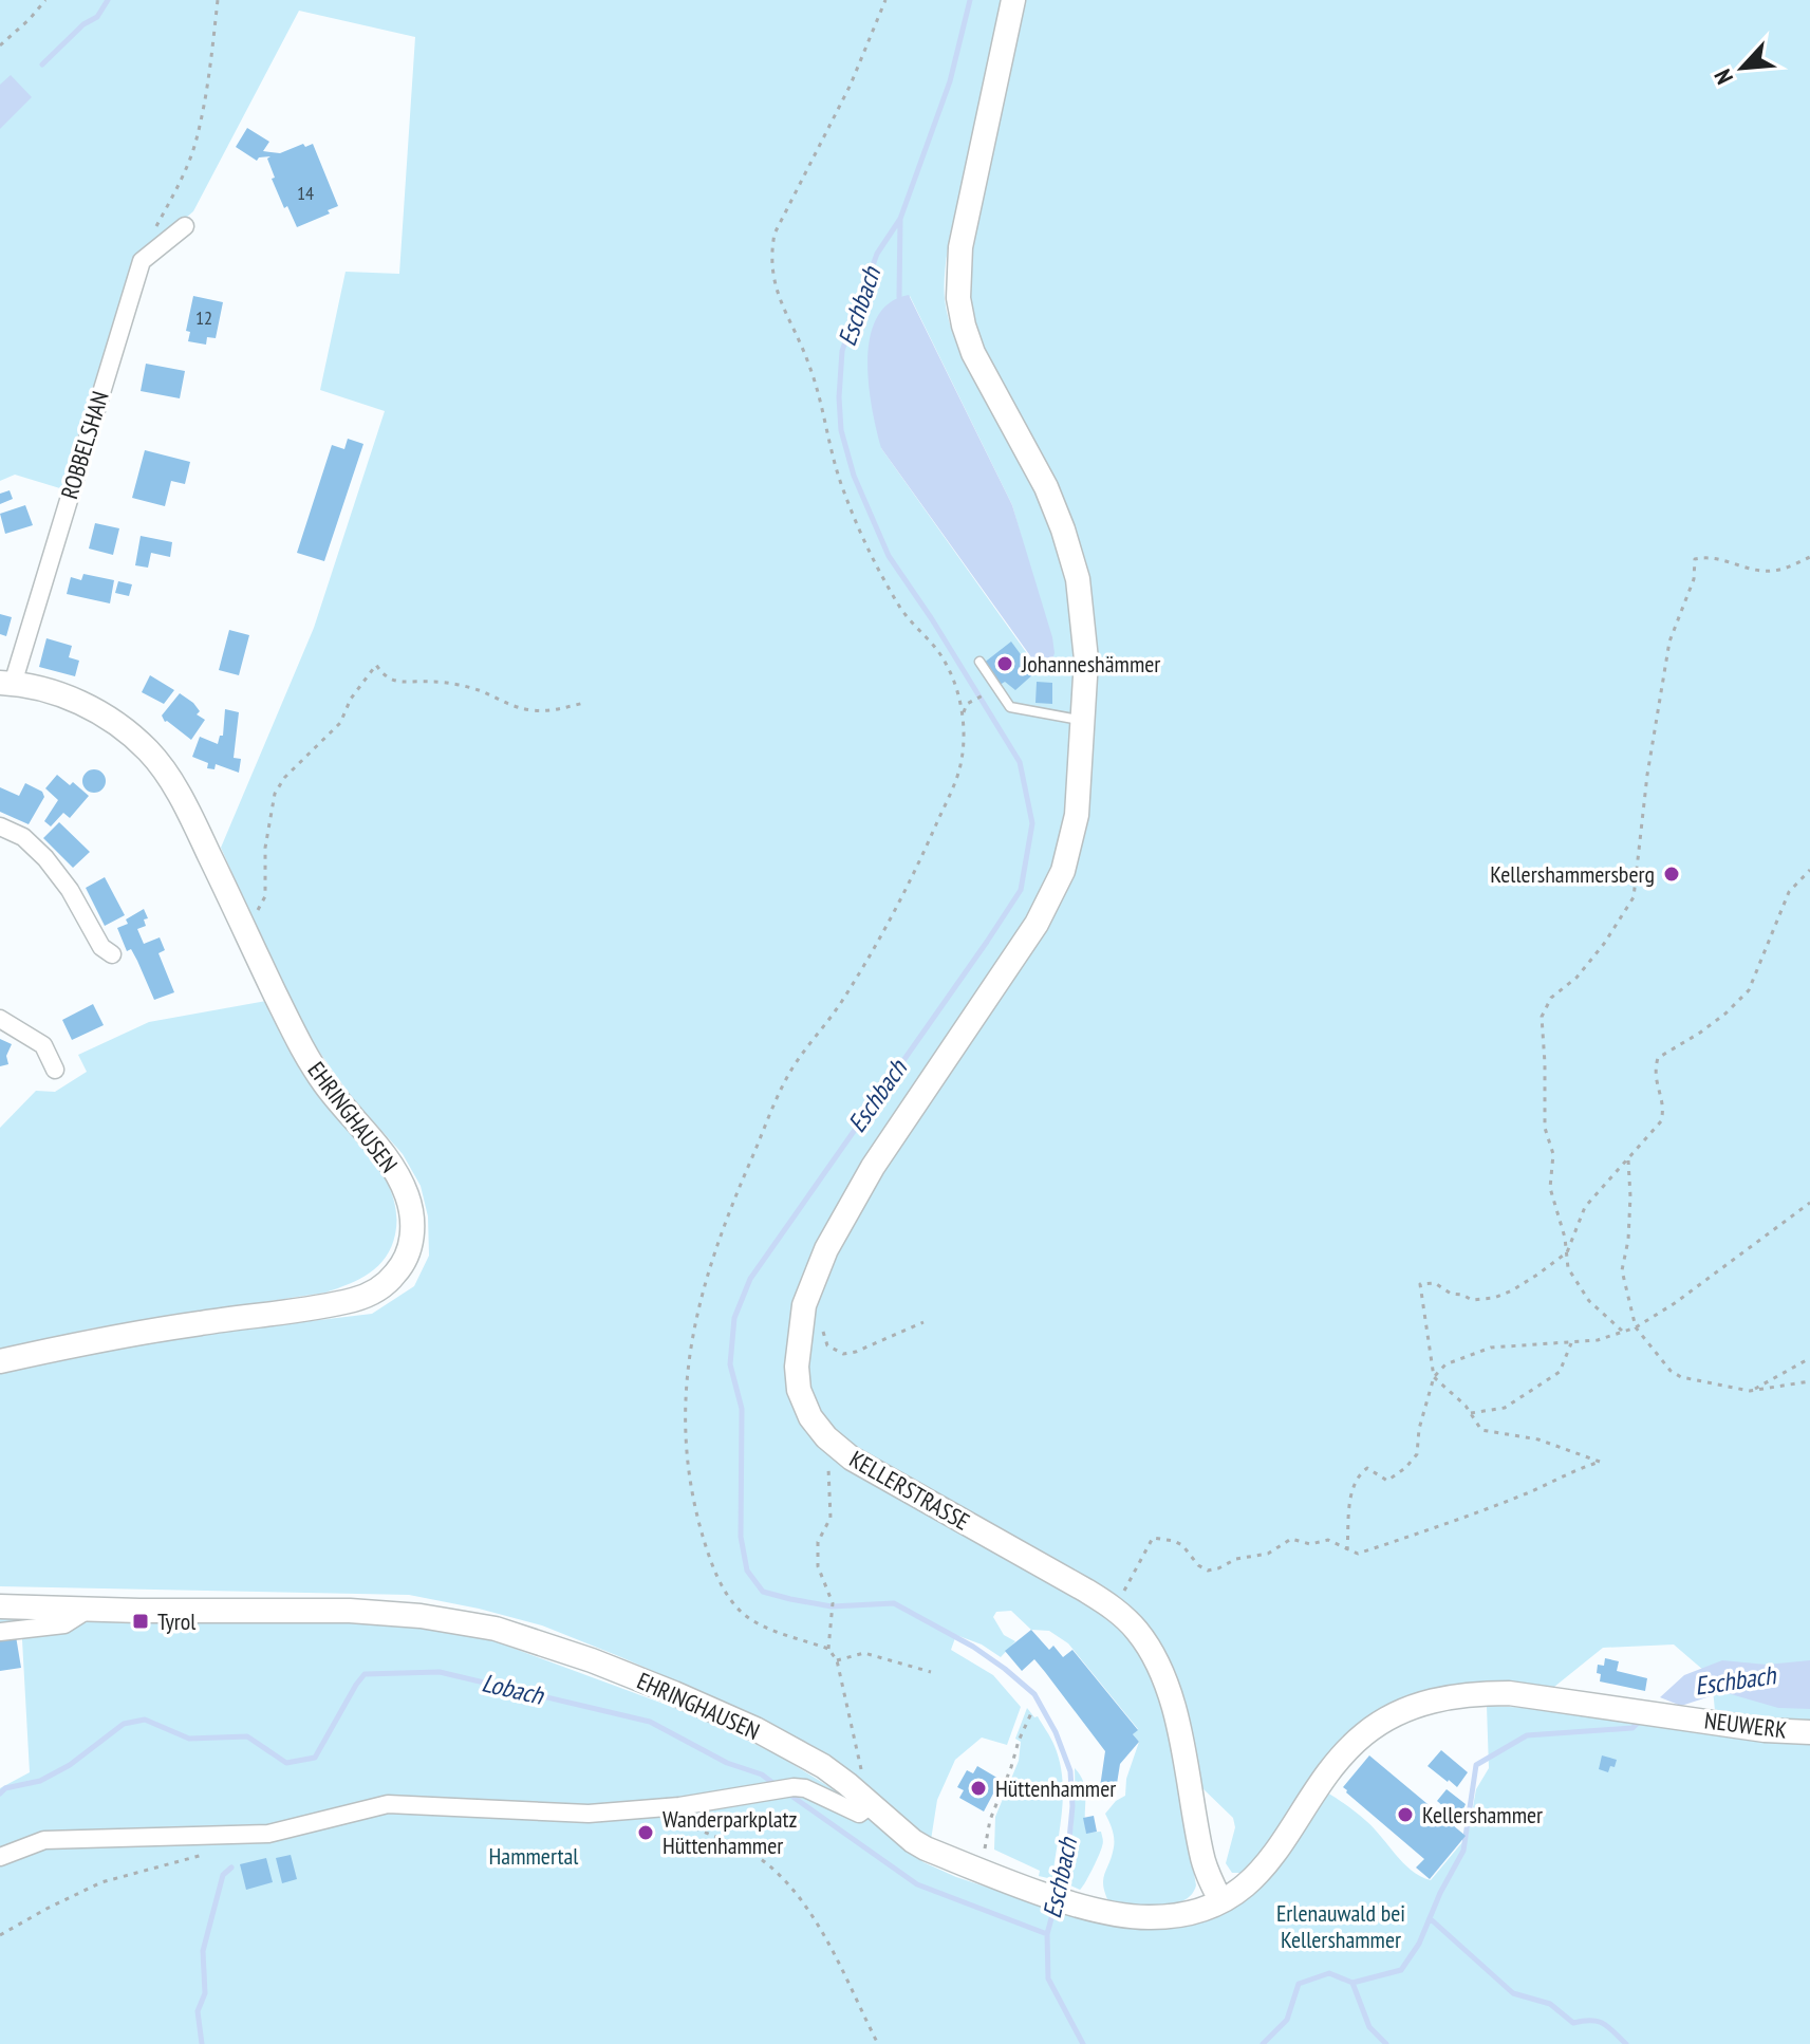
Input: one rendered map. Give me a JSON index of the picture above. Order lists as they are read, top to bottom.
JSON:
{
  "streets": {
    "main road": ["EHRINGHAUSEN", "KELLERSTRASSE", "NEUWERK"],
    "street": ["ROBBELSHAN"]
  },
  "crossings": [
    ["ROBBELSHAN", "EHRINGHAUSEN"],
    ["EHRINGHAUSEN", "KELLERSTRASSE"],
    ["EHRINGHAUSEN", "NEUWERK"],
    ["KELLERSTRASSE", "NEUWERK"]
  ],
  "water": ["Eschbach", "Lobach"],
  "parks": ["Hammertal", "Erlenauwald bei Kellershammer"],
  "places": {
    "other": [
      "Johanneshämmer",
      "Kellershammersberg",
      "Hüttenhammer",
      "Kellershammer",
      "Wanderparkplatz Hüttenhammer"
    ],
    "transit": ["Tyrol"]
  },
  "house_numbers": ["14", "12"],
  "north": "bottom left"
}
